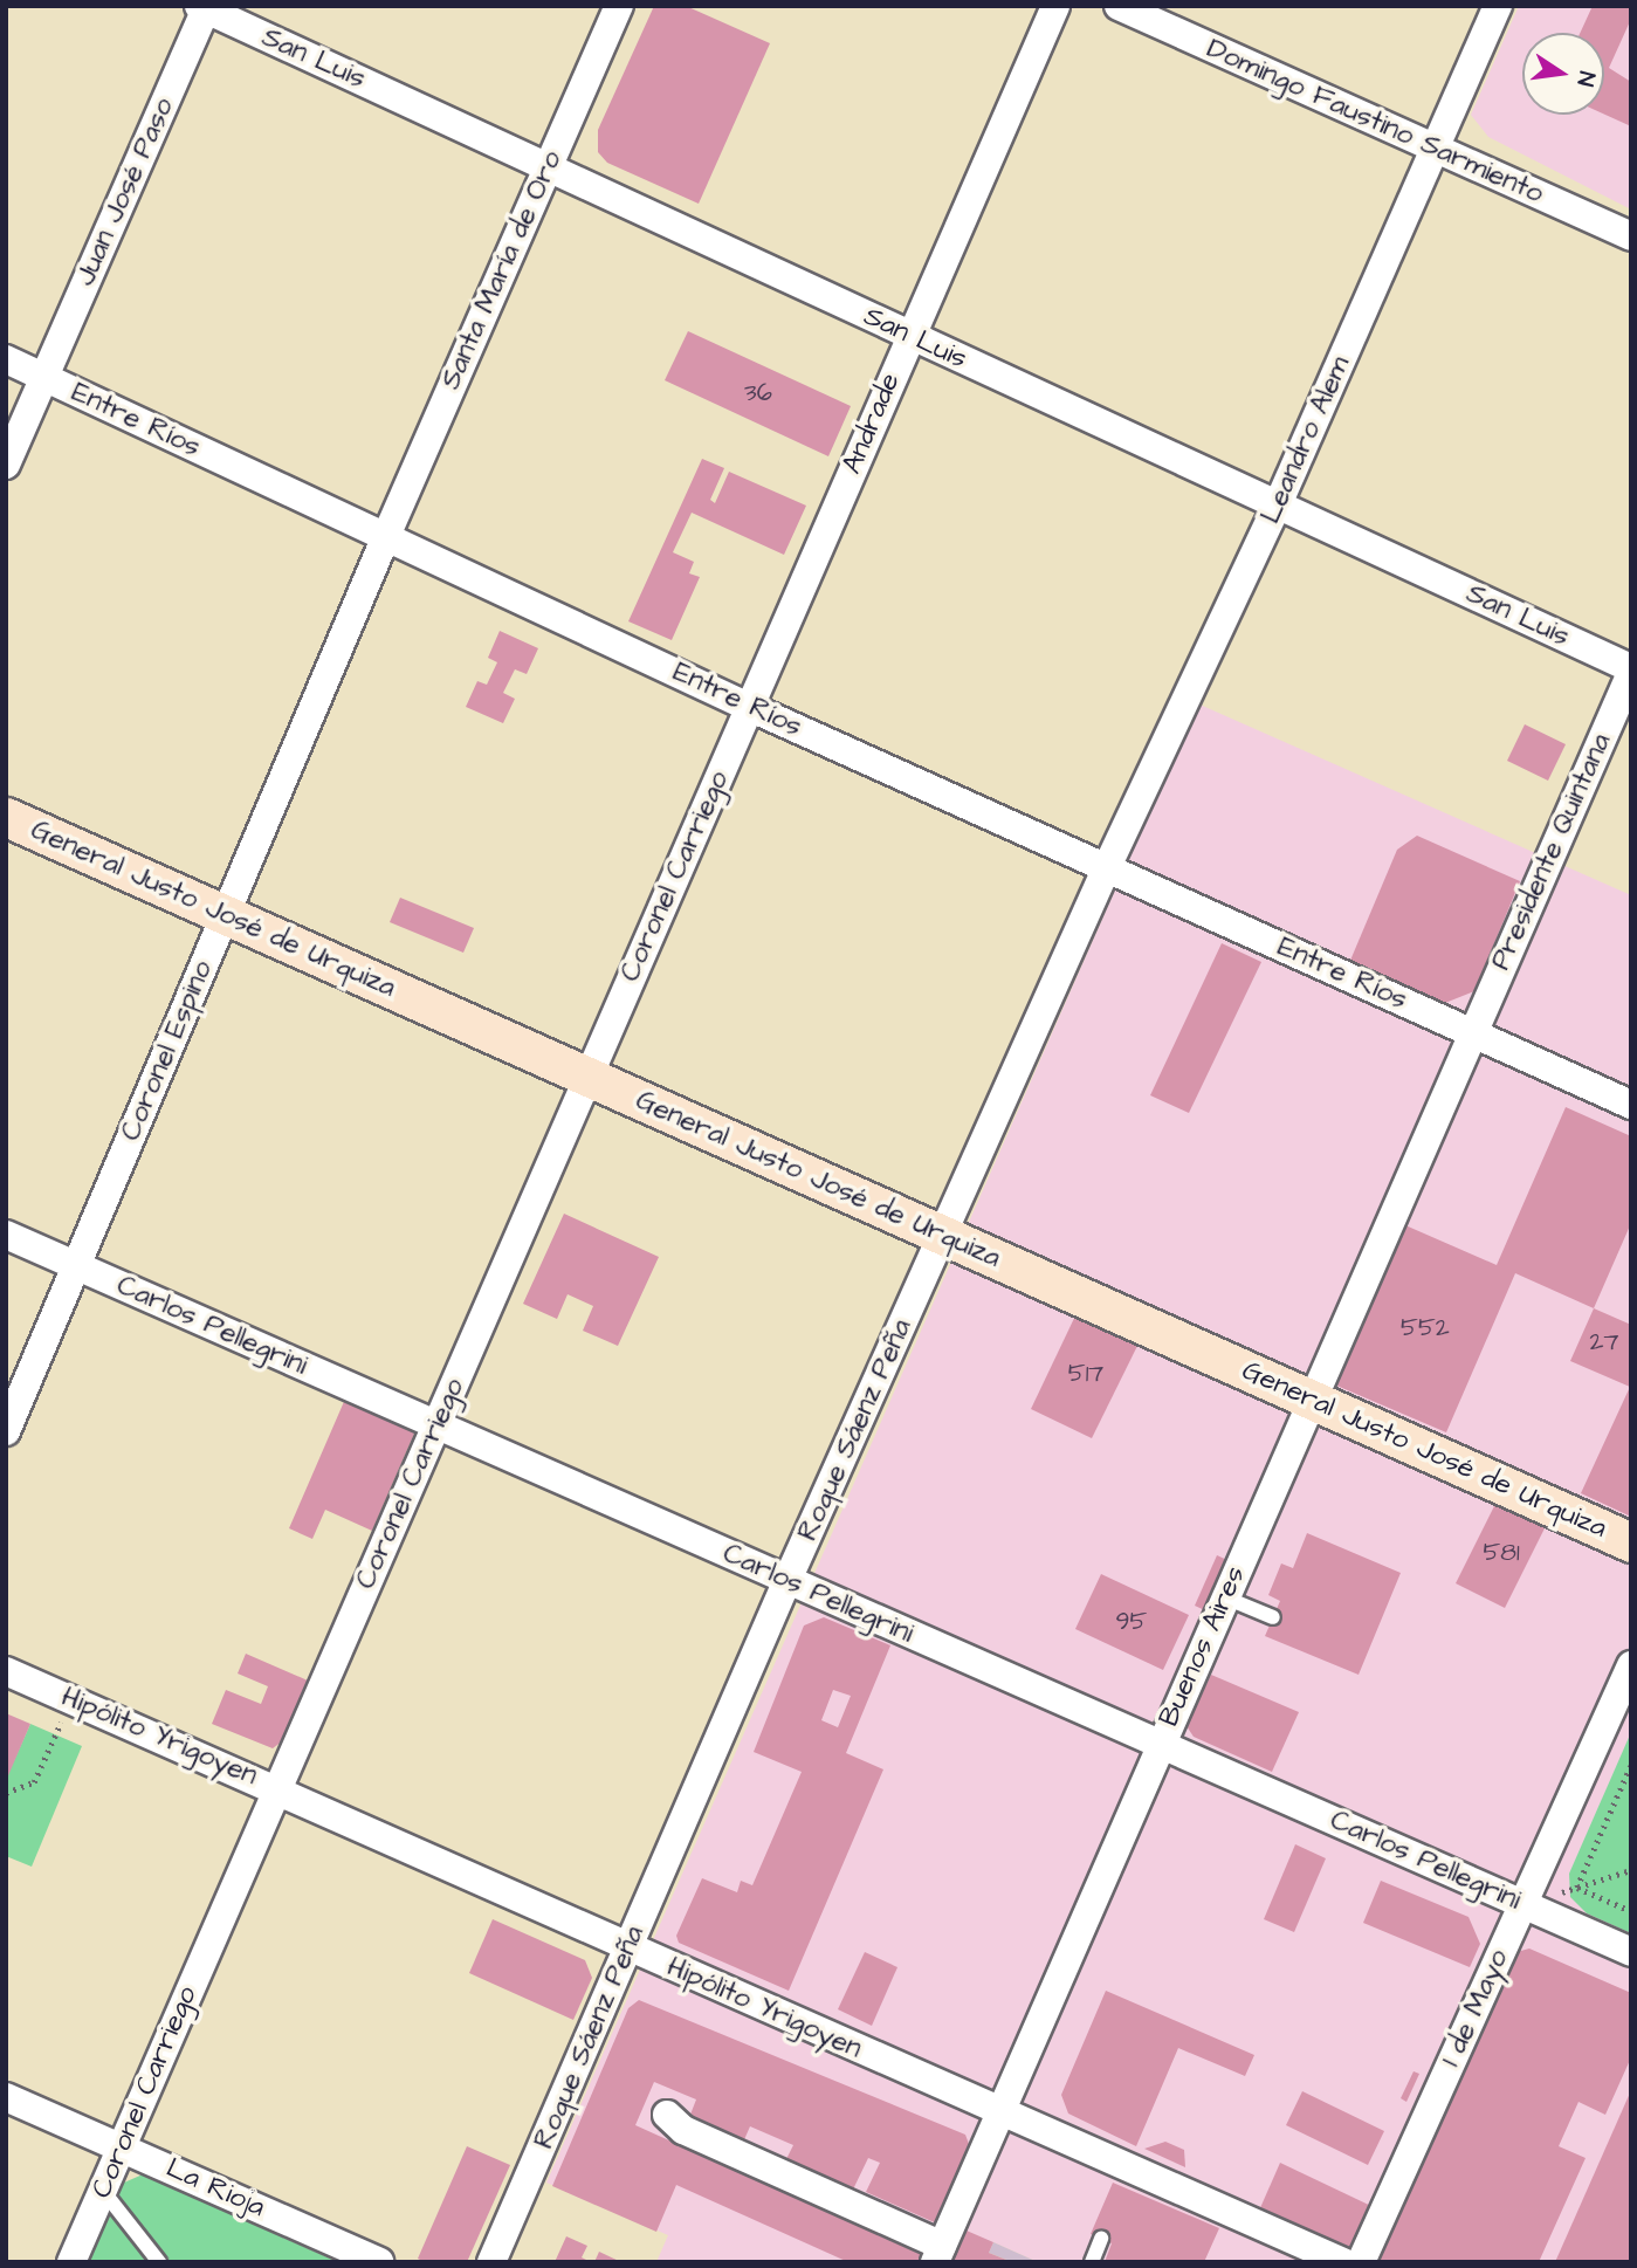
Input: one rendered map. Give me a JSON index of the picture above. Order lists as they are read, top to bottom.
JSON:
{
  "streets": {
    "street": [
      "San Luis",
      "Domingo Faustino Sarmiento",
      "Juan José Paso",
      "Santa María de Oro",
      "Entre Ríos",
      "Andrade",
      "Leandro Alem",
      "Presidente Quintana",
      "Coronel Carriego",
      "General Justo José de Urquiza",
      "Coronel Espino",
      "Carlos Pellegrini",
      "Roque Sáenz Peña",
      "Buenos Aires",
      "Hipólito Yrigoyen",
      "1 de Mayo",
      "La Rioja"
    ]
  },
  "crossings": [
    ["San Luis", "Juan José Paso"],
    ["San Luis", "Santa María de Oro"],
    ["San Luis", "Andrade"],
    ["San Luis", "Leandro Alem"],
    ["San Luis", "Presidente Quintana"],
    ["Domingo Faustino Sarmiento", "Leandro Alem"],
    ["Juan José Paso", "Entre Ríos"],
    ["Santa María de Oro", "Entre Ríos"],
    ["Santa María de Oro", "Coronel Espino"],
    ["Entre Ríos", "Andrade"],
    ["Entre Ríos", "Leandro Alem"],
    ["Entre Ríos", "Presidente Quintana"],
    ["Entre Ríos", "Coronel Carriego"],
    ["Entre Ríos", "Coronel Espino"],
    ["Entre Ríos", "Roque Sáenz Peña"],
    ["Entre Ríos", "Buenos Aires"],
    ["Andrade", "Coronel Carriego"],
    ["Leandro Alem", "Roque Sáenz Peña"],
    ["Presidente Quintana", "Buenos Aires"],
    ["Coronel Carriego", "General Justo José de Urquiza"],
    ["Coronel Carriego", "Carlos Pellegrini"],
    ["Coronel Carriego", "Hipólito Yrigoyen"],
    ["Coronel Carriego", "La Rioja"],
    ["General Justo José de Urquiza", "Coronel Espino"],
    ["General Justo José de Urquiza", "Roque Sáenz Peña"],
    ["General Justo José de Urquiza", "Buenos Aires"],
    ["Coronel Espino", "Carlos Pellegrini"],
    ["Carlos Pellegrini", "Roque Sáenz Peña"],
    ["Carlos Pellegrini", "Buenos Aires"],
    ["Carlos Pellegrini", "1 de Mayo"],
    ["Roque Sáenz Peña", "Hipólito Yrigoyen"],
    ["Buenos Aires", "Hipólito Yrigoyen"]
  ],
  "house_numbers": [
    "36",
    "552",
    "27",
    "517",
    "581",
    "95"
  ],
  "north": "right"
}
